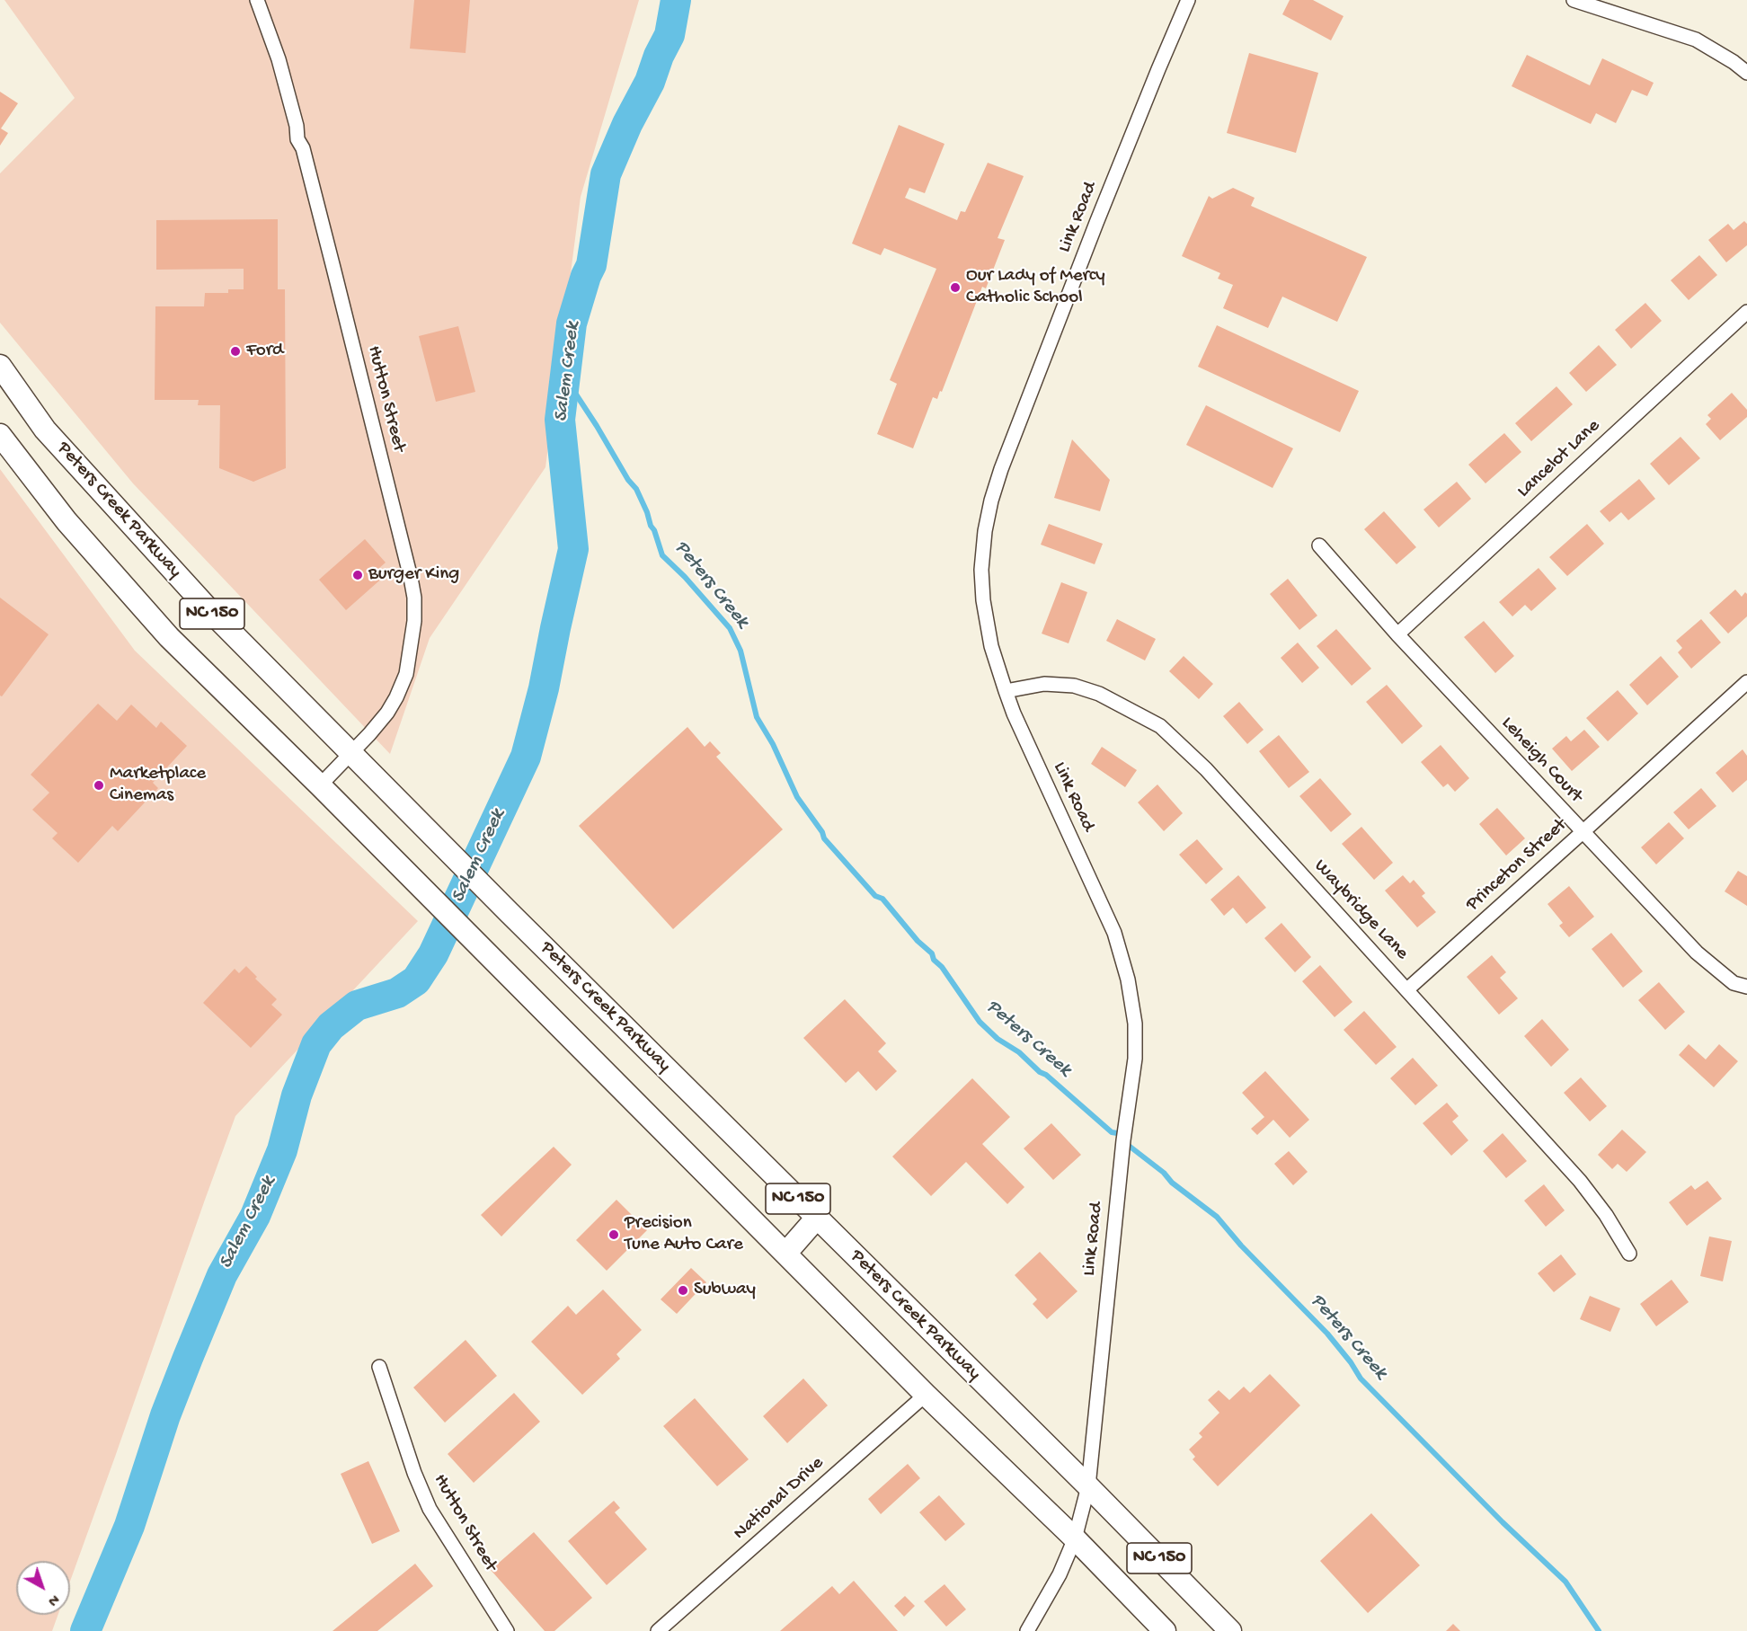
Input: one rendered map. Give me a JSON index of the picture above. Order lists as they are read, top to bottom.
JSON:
{
  "streets": {
    "main road": ["Peters Creek Parkway", "NC 150"],
    "street": [
      "Link Road",
      "Hutton Street",
      "Lancelot Lane",
      "Leheigh Court",
      "Princeton Street",
      "Waybridge Lane",
      "National Drive"
    ]
  },
  "crossings": [
    ["Link Road", "Peters Creek Parkway"],
    ["Link Road", "NC 150"],
    ["Link Road", "Waybridge Lane"],
    ["Hutton Street", "Peters Creek Parkway"],
    ["Hutton Street", "NC 150"],
    ["Lancelot Lane", "Leheigh Court"],
    ["NC 150", "National Drive"],
    ["Leheigh Court", "Princeton Street"],
    ["Princeton Street", "Waybridge Lane"]
  ],
  "water": ["Salem Creek", "Peters Creek"],
  "places": [
    "Our Lady of Mercy Catholic School",
    "Ford",
    "Burger King",
    "Marketplace Cinemas",
    "Precision Tune Auto Care",
    "Subway"
  ],
  "north": "bottom right"
}
